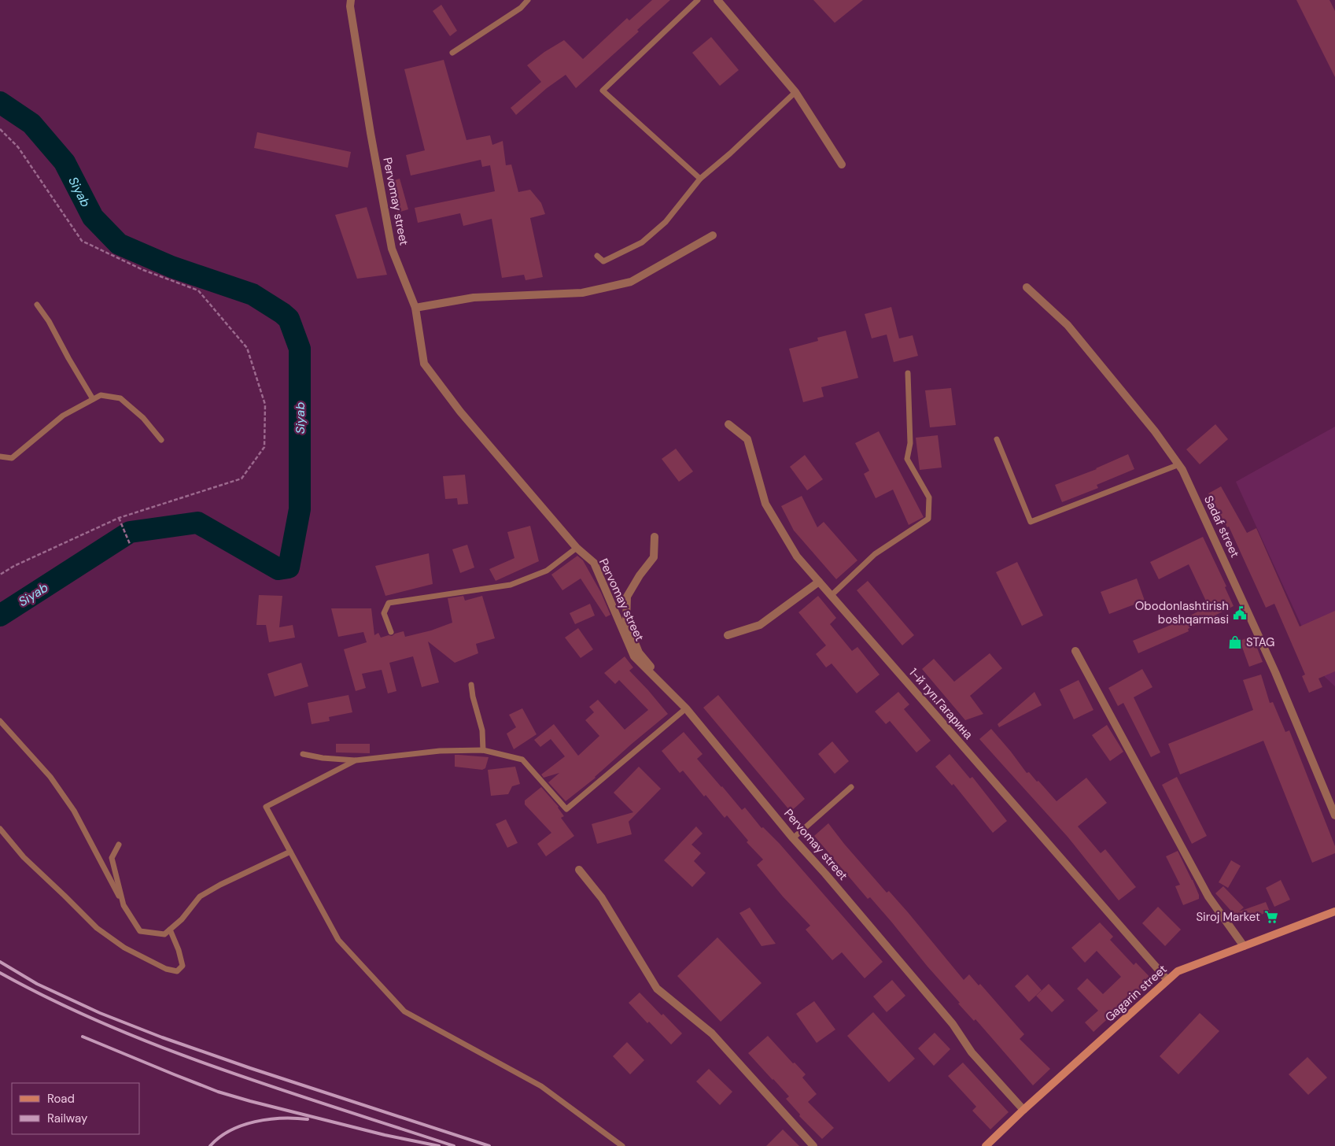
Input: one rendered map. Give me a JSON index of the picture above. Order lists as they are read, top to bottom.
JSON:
{
  "streets": {
    "main road": ["Gagarin street"],
    "street": ["Pervomay street", "Sadaf street", "1-й туп.Гагарина"]
  },
  "crossings": [
    ["Pervomay street", "Gagarin street"],
    ["1-й туп.Гагарина", "Gagarin street"]
  ],
  "water": ["Siyab"],
  "places": {
    "public building": ["Obodonlashtirish boshqarmasi"],
    "shop": ["STAG"],
    "supermarket": ["Siroj Market"]
  },
  "legend": ["Road", "Railway"]
}
